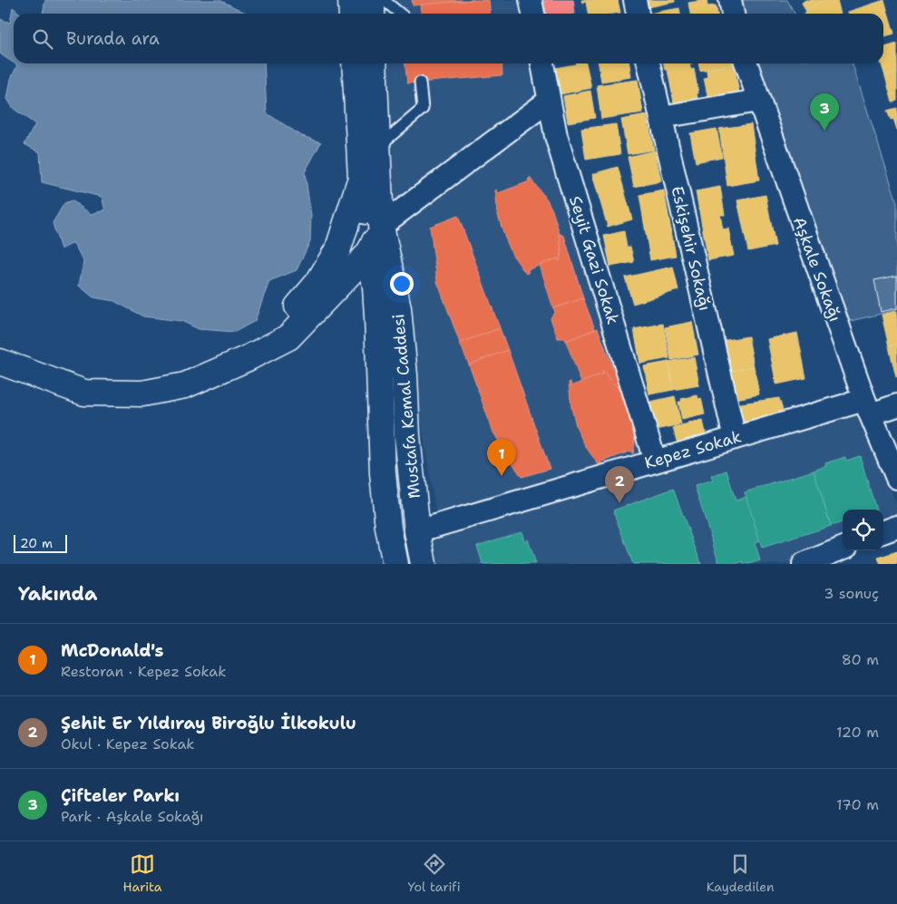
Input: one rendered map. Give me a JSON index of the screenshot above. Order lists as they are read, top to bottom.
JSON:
{
  "streets": {
    "street": [
      "Eskişehir Sokağı",
      "Seyit Gazi Sokak",
      "Aşkale Sokağı",
      "Mustafa Kemal Caddesi",
      "Kepez Sokak"
    ]
  },
  "crossings": [
    ["Eskişehir Sokağı", "Kepez Sokak"],
    ["Seyit Gazi Sokak", "Kepez Sokak"],
    ["Aşkale Sokağı", "Kepez Sokak"],
    ["Mustafa Kemal Caddesi", "Kepez Sokak"]
  ],
  "scale_bar": "20 m",
  "page": {
    "search": "Burada ara",
    "pins": ["3", "1", "2"],
    "scale": "20 m",
    "heading": ["Yakında", "3 sonuç"],
    "list": [
      {
        "mark": "1",
        "name": "McDonald's",
        "note": "Restoran · Kepez Sokak",
        "value": "80 m"
      },
      {
        "mark": "2",
        "name": "Şehit Er Yıldıray Biroğlu İlkokulu",
        "note": "Okul · Kepez Sokak",
        "value": "120 m"
      },
      {
        "mark": "3",
        "name": "Çifteler Parkı",
        "note": "Park · Aşkale Sokağı",
        "value": "170 m"
      }
    ],
    "nav": ["Harita", "Yol tarifi", "Kaydedilen"]
  }
}
